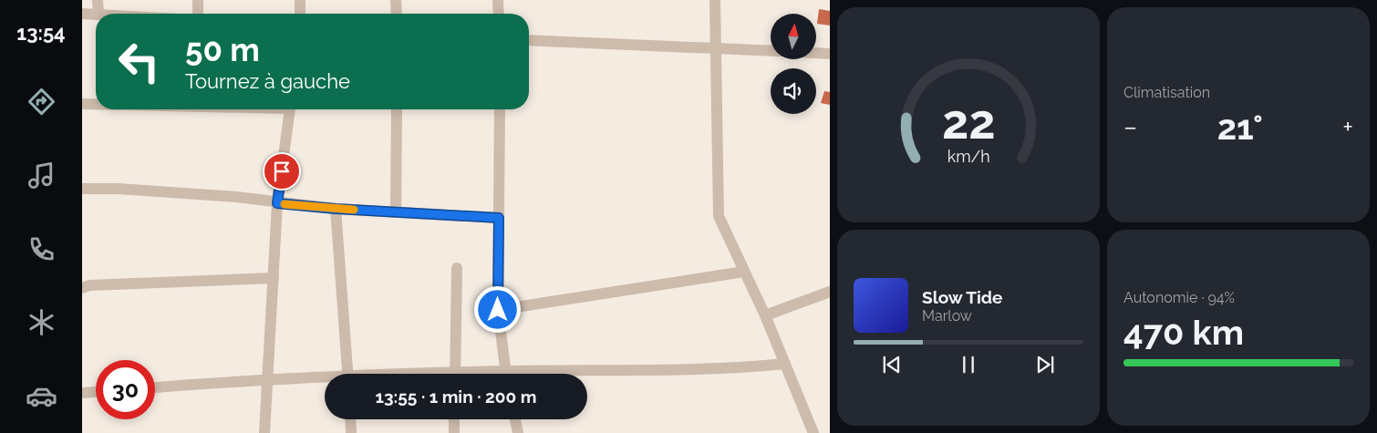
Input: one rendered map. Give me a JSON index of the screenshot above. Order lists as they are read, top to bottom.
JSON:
{
  "north": "top",
  "page": {
    "tabs": "13:54",
    "tile": [
      "Climatisation",
      ["Autonomie · 94%", "470 km"]
    ],
    "turn": ["50 m", "Tournez à gauche"],
    "heat": ["−", "21°", "+"],
    "song": ["Slow Tide", "Marlow"],
    "limit": "30",
    "trip": "13:55 · 1 min · 200 m",
    "gauge": ["22", "km/h"]
  }
}
